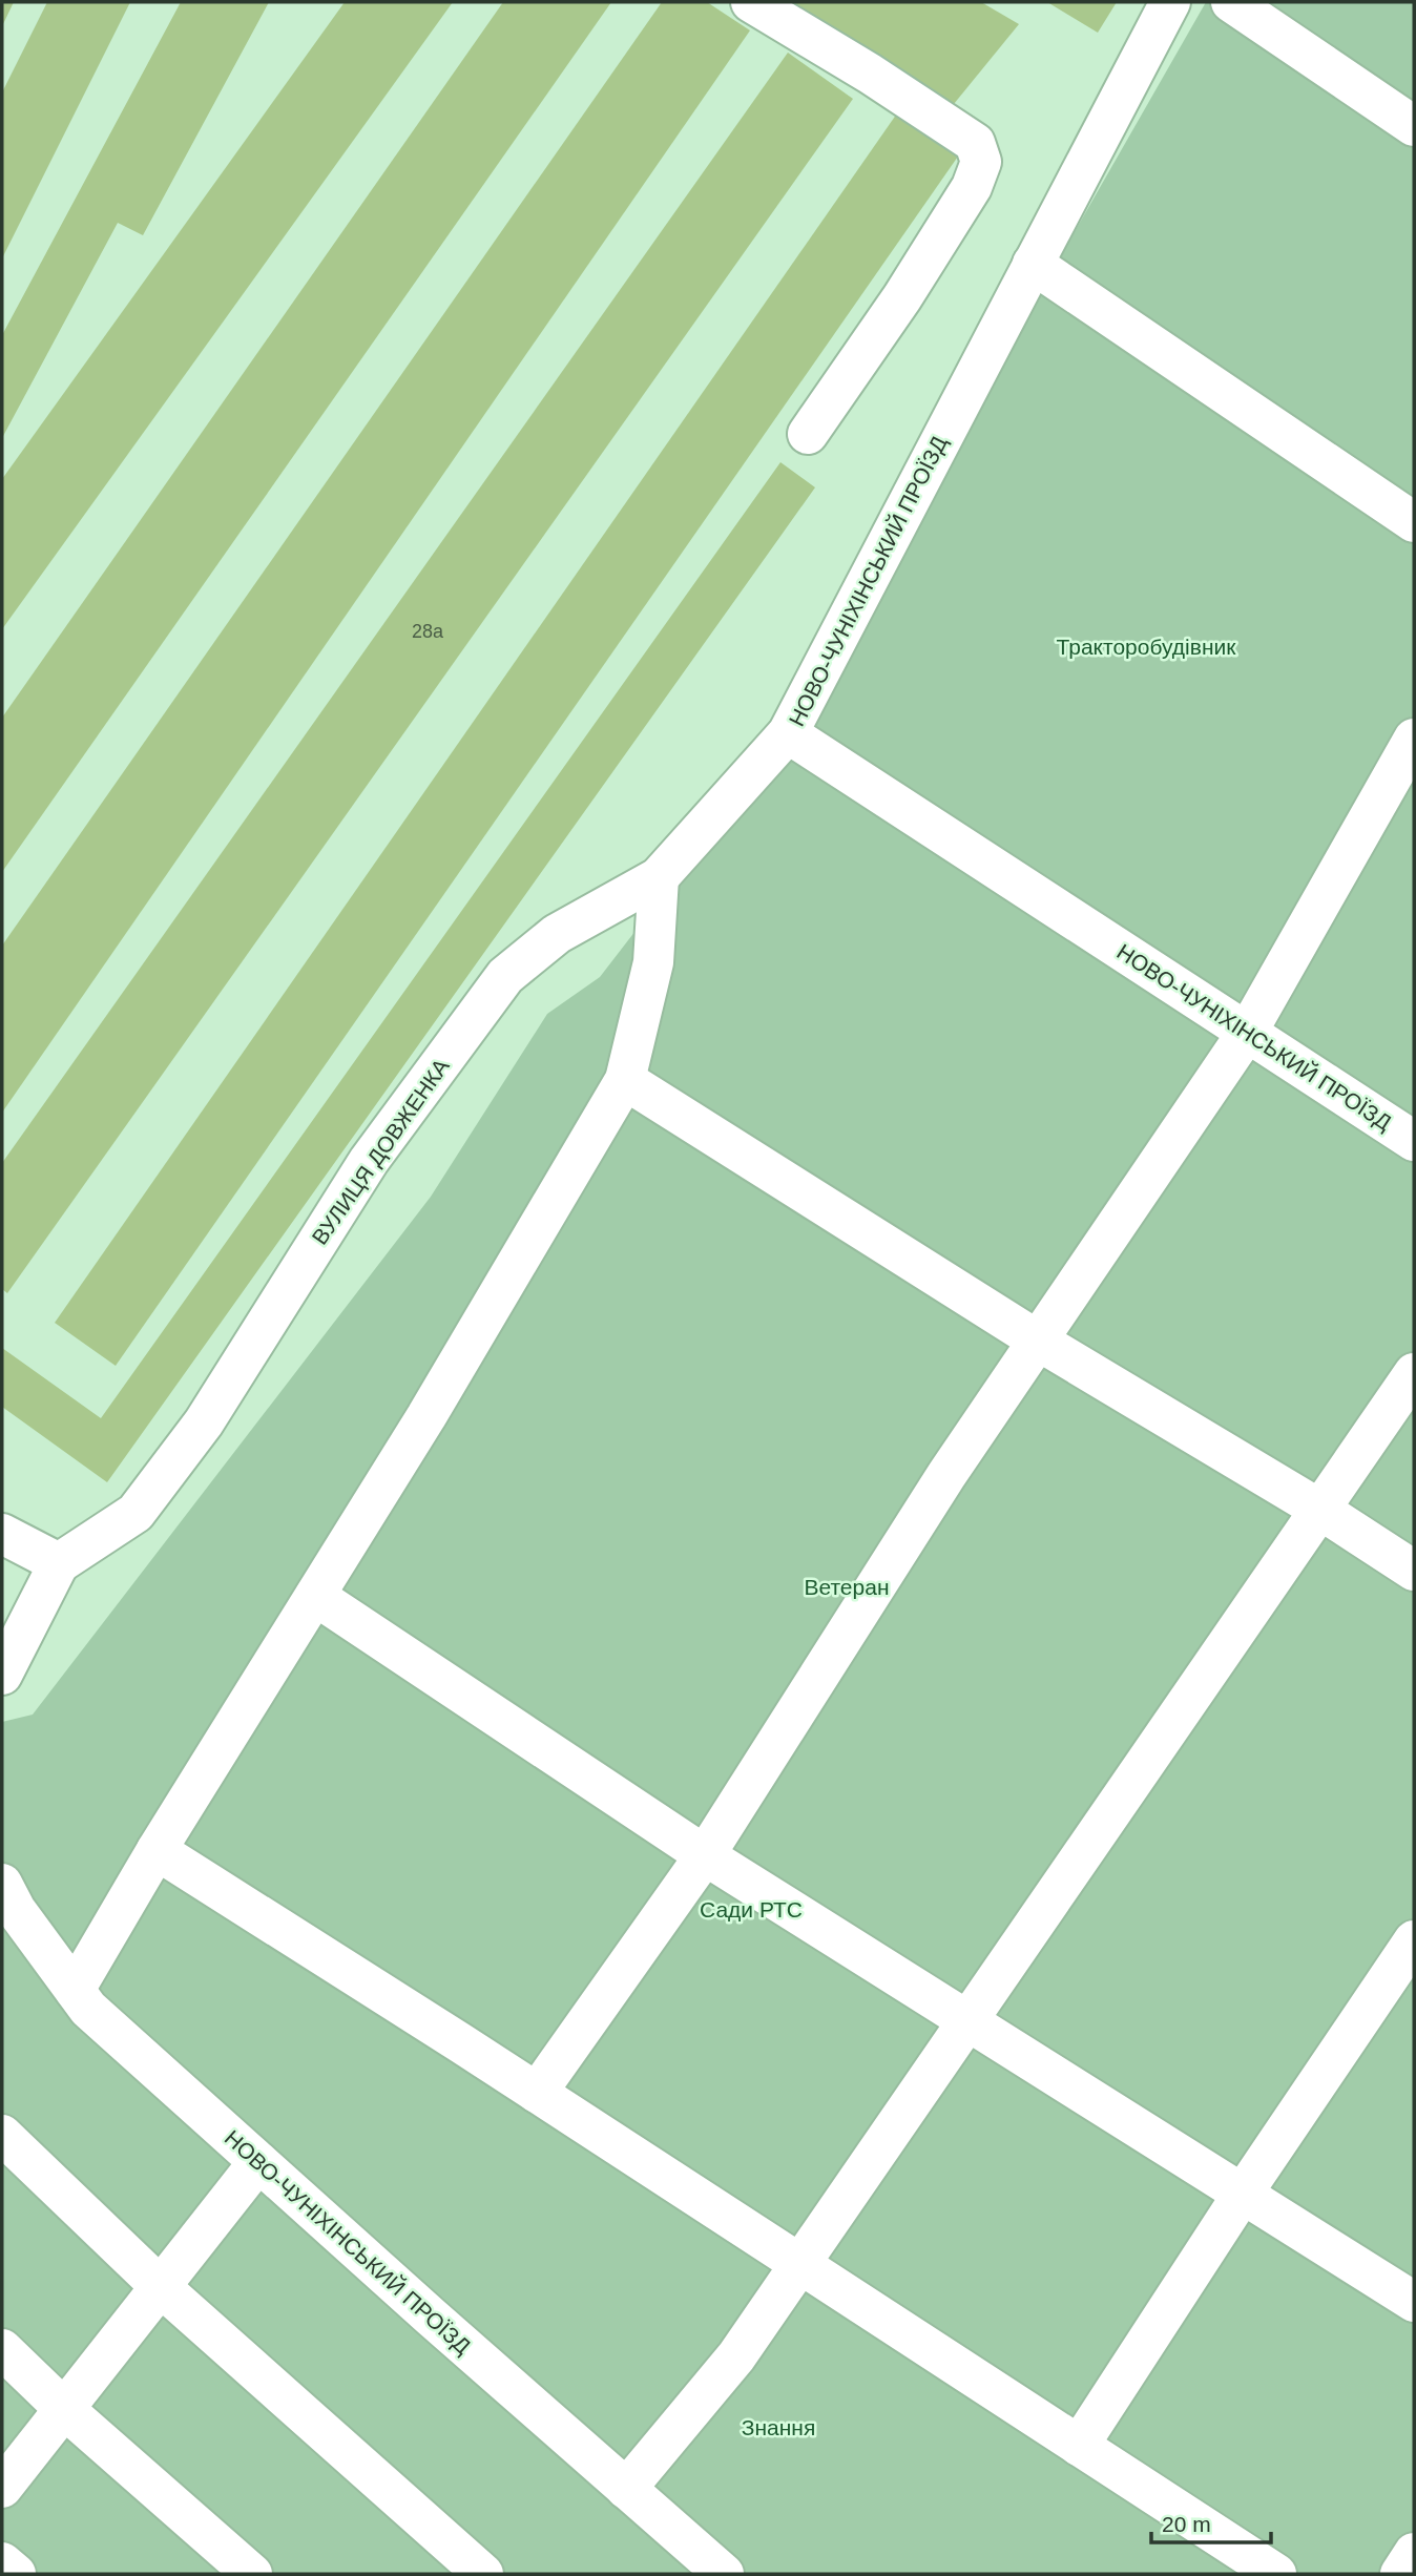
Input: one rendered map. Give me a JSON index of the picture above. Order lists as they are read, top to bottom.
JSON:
{
  "streets": {
    "street": ["НОВО-ЧУНІХІНСЬКИЙ ПРОЇЗД", "ВУЛИЦЯ ДОВЖЕНКА"]
  },
  "crossings": [
    ["НОВО-ЧУНІХІНСЬКИЙ ПРОЇЗД", "ВУЛИЦЯ ДОВЖЕНКА"]
  ],
  "parks": [
    "Тракторобудівник",
    "Ветеран",
    "Сади РТС",
    "Знання"
  ],
  "house_numbers": ["28а"],
  "scale_bar": "20 m"
}
